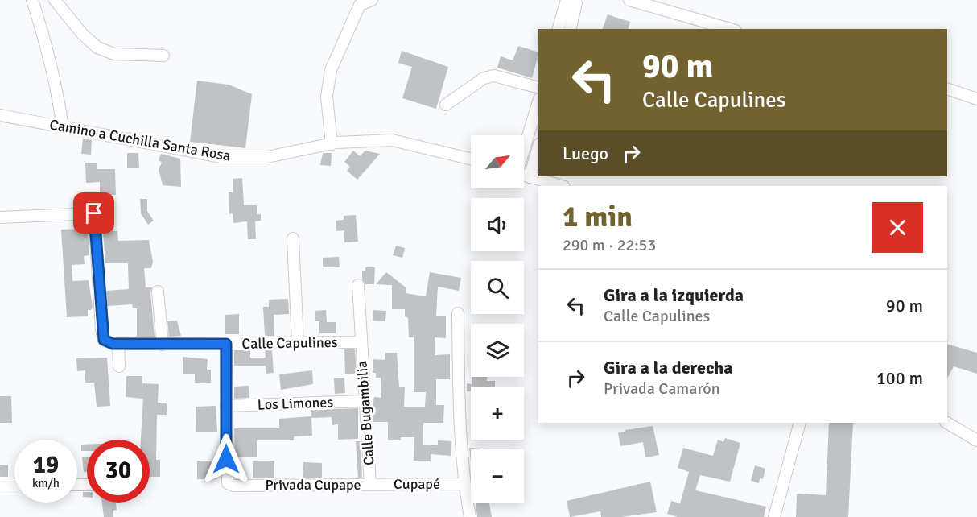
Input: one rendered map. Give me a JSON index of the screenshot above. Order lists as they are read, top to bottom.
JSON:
{
  "streets": {
    "street": [
      "Camino a Cuchilla Santa Rosa",
      "Calle Capulines",
      "Los Limones",
      "Calle Bugambilia",
      "Cupapé",
      "Privada Cupape"
    ]
  },
  "crossings": [
    ["Calle Capulines", "Calle Bugambilia"],
    ["Los Limones", "Calle Bugambilia"],
    ["Los Limones", "Privada Cupape"],
    ["Calle Bugambilia", "Cupapé"],
    ["Calle Bugambilia", "Privada Cupape"],
    ["Cupapé", "Privada Cupape"]
  ],
  "north": "top right",
  "page": {
    "turn": ["90 m", "Calle Capulines"],
    "then": "Luego",
    "map_buttons": ["+", "−"],
    "heading": ["1 min", "290 m · 22:53"],
    "list": [
      {
        "name": "Gira a la izquierda",
        "note": "Calle Capulines",
        "value": "90 m"
      },
      {
        "name": "Gira a la derecha",
        "note": "Privada Camarón",
        "value": "100 m"
      }
    ],
    "speed": "19 km/h",
    "limit": "30"
  }
}
